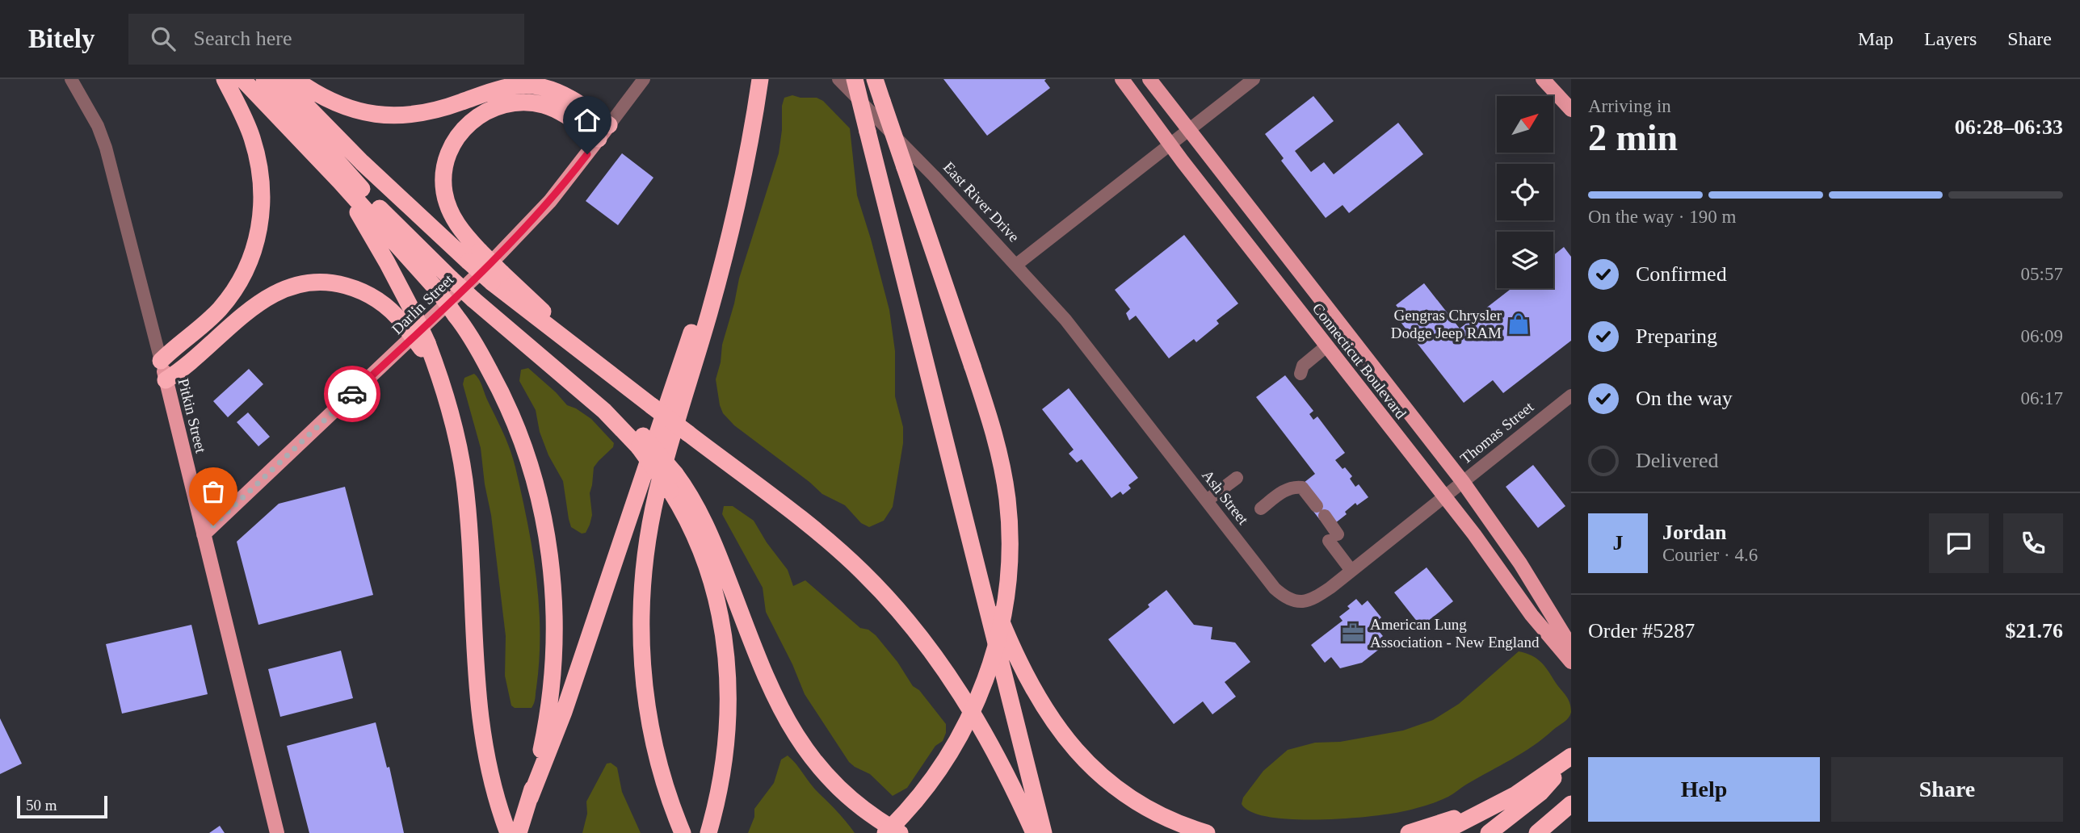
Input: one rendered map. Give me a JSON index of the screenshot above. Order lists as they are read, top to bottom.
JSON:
{
  "streets": {
    "main road": ["Darlin Street", "Connecticut Boulevard", "Pitkin Street"],
    "street": ["East River Drive", "Thomas Street", "Ash Street"]
  },
  "crossings": [
    ["East River Drive", "Connecticut Boulevard"],
    ["East River Drive", "Ash Street"],
    ["Darlin Street", "Pitkin Street"],
    ["Connecticut Boulevard", "Thomas Street"],
    ["Connecticut Boulevard", "Ash Street"],
    ["Thomas Street", "Ash Street"]
  ],
  "places": {
    "shop": ["Gengras Chrysler Dodge Jeep RAM"],
    "office": ["American Lung Association - New England"]
  },
  "scale_bar": "50 m",
  "north": "top right",
  "page": {
    "header": "Bitely",
    "search": "Search here",
    "nav": ["Map", "Layers", "Share"],
    "heading": ["2 min", "Arriving in", "06:28–06:33"],
    "panel": [
      "Jordan",
      "Courier · 4.6",
      "Order #5287",
      "$21.76"
    ],
    "bar": "On the way · 190 m",
    "list": [
      ["Confirmed", "05:57"],
      ["Preparing", "06:09"],
      ["On the way", "06:17"],
      "Delivered"
    ],
    "round": "J",
    "buttons": ["Help", "Share"],
    "scale": "50 m"
  }
}
